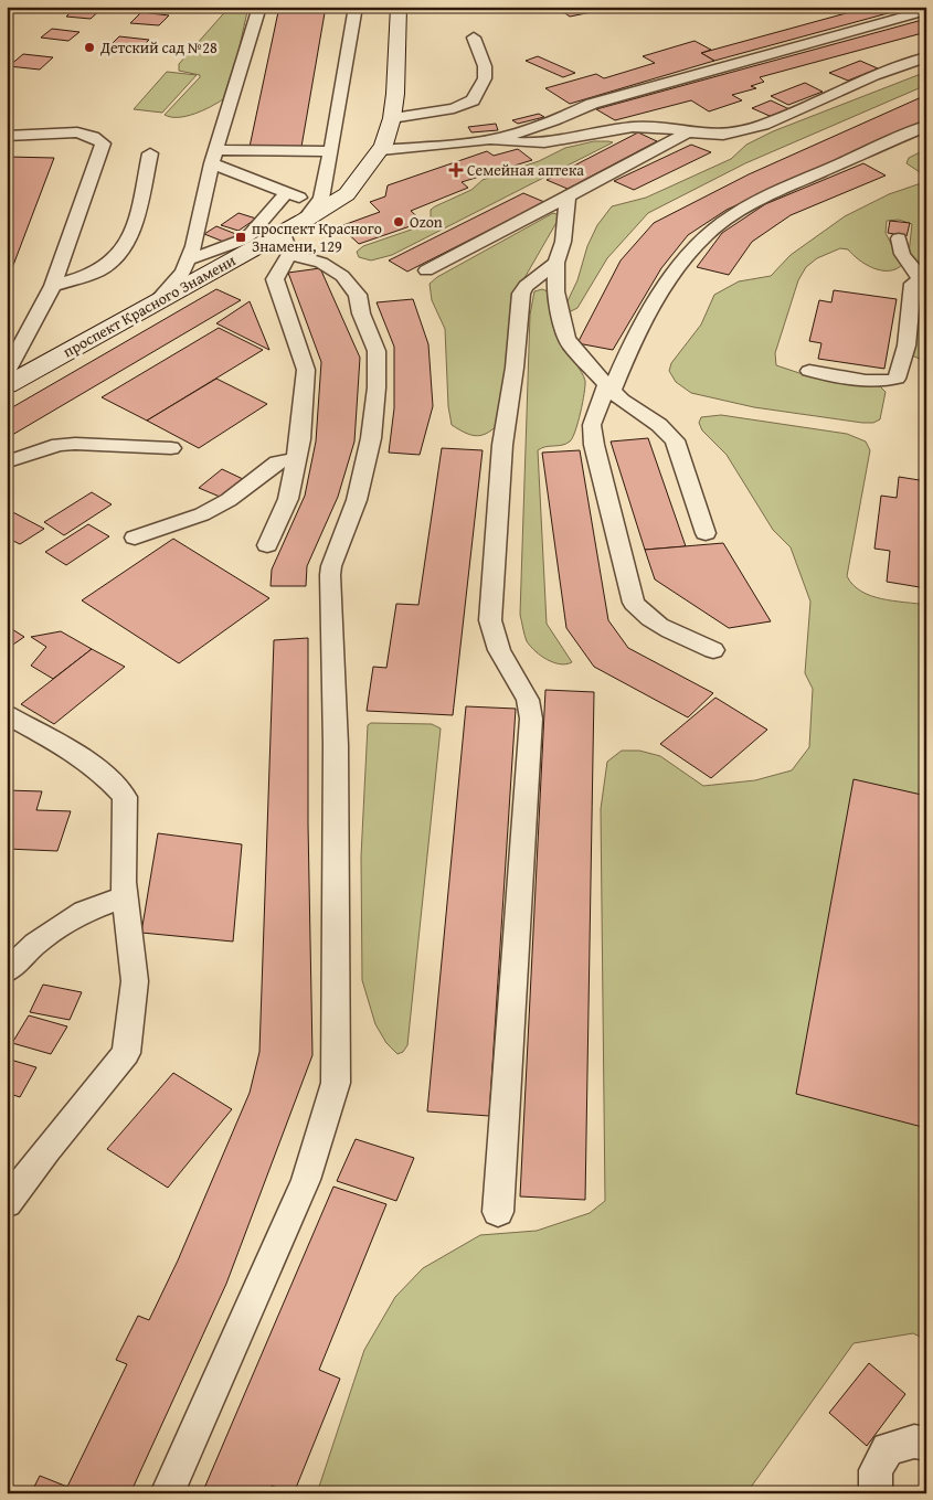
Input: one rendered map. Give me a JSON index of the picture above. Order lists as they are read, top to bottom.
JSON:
{
  "streets": {
    "main road": ["проспект Красного Знамени"]
  },
  "places": {
    "other": ["Детский сад №28", "Ozon"],
    "health": ["Семейная аптека"],
    "transit": ["проспект Красного Знамени, 129"]
  }
}
